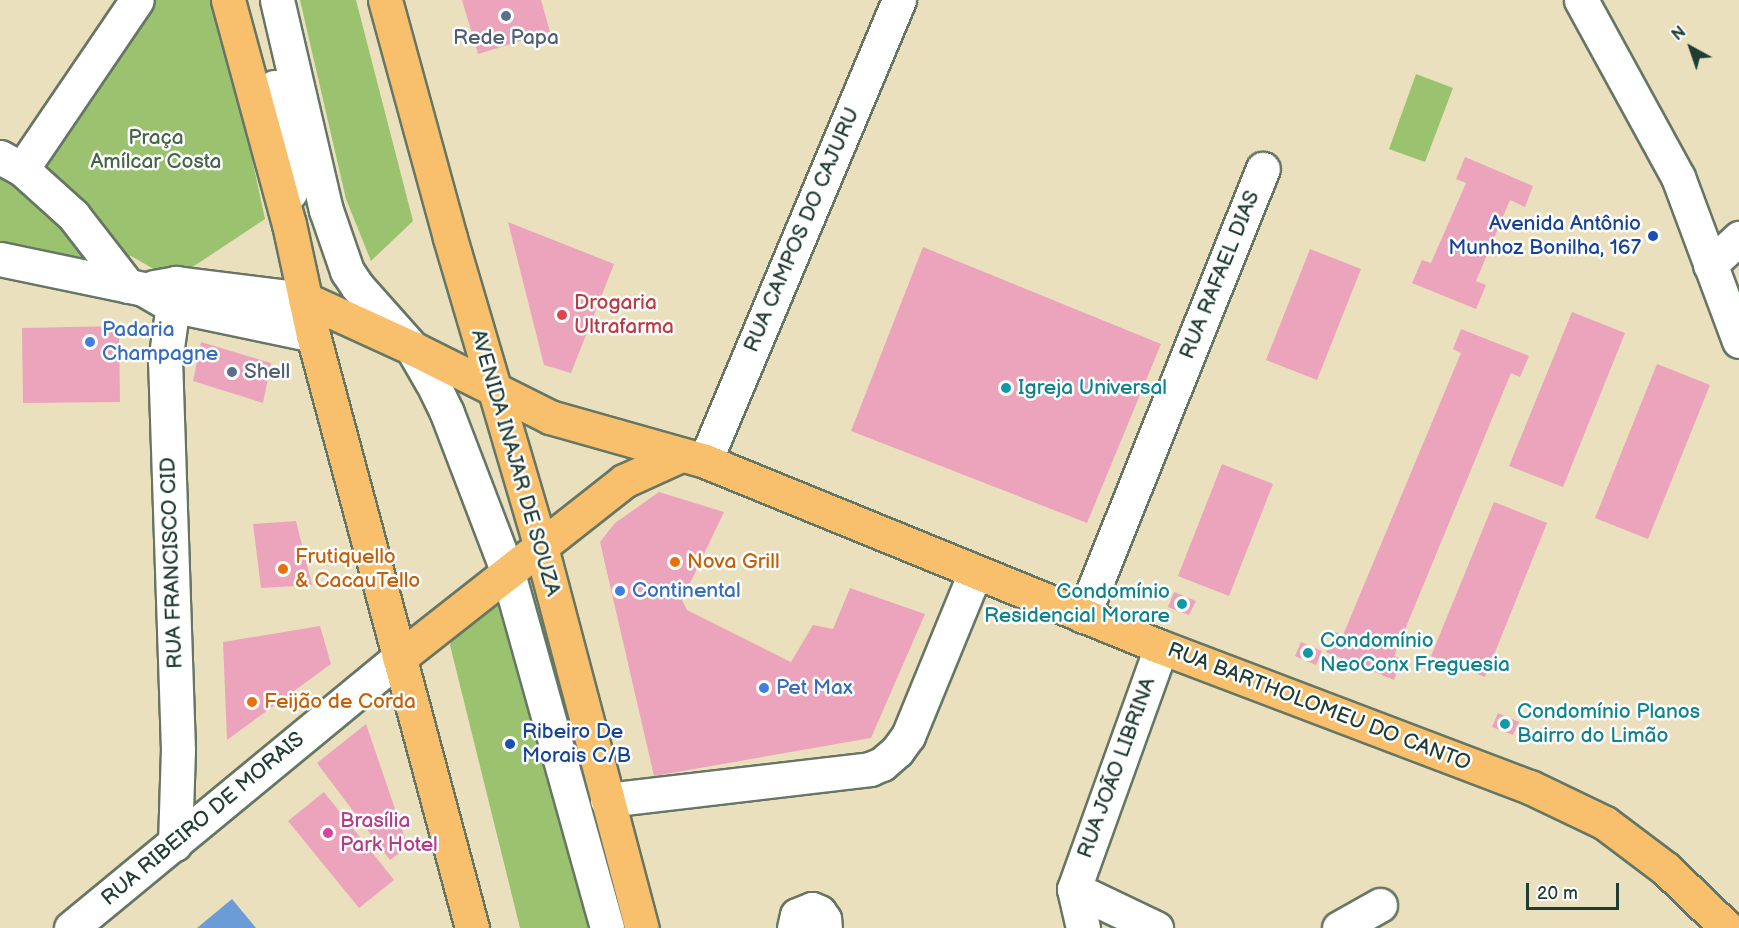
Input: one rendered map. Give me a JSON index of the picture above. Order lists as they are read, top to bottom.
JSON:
{
  "streets": {
    "main road": ["AVENIDA INAJAR DE SOUZA", "RUA BARTHOLOMEU DO CANTO", "RUA RIBEIRO DE MORAIS"],
    "street": [
      "RUA CAMPOS DO CAJURU",
      "RUA RAFAEL DIAS",
      "RUA FRANCISCO CID",
      "RUA JOÃO LIBRINA"
    ]
  },
  "crossings": [
    ["RUA CAMPOS DO CAJURU", "RUA BARTHOLOMEU DO CANTO"],
    ["RUA CAMPOS DO CAJURU", "RUA RIBEIRO DE MORAIS"],
    ["RUA RAFAEL DIAS", "RUA BARTHOLOMEU DO CANTO"],
    ["AVENIDA INAJAR DE SOUZA", "RUA BARTHOLOMEU DO CANTO"],
    ["AVENIDA INAJAR DE SOUZA", "RUA RIBEIRO DE MORAIS"],
    ["RUA FRANCISCO CID", "RUA RIBEIRO DE MORAIS"],
    ["RUA BARTHOLOMEU DO CANTO", "RUA JOÃO LIBRINA"],
    ["RUA BARTHOLOMEU DO CANTO", "RUA RIBEIRO DE MORAIS"]
  ],
  "parks": ["Praça Amílcar Costa"],
  "places": [
    "Rede Papa",
    "Avenida Antônio Munhoz Bonilha, 167",
    "Drogaria Ultrafarma",
    "Padaria Champagne",
    "Shell",
    "Igreja Universal",
    "Nova Grill",
    "Frutiquello & CacauTello",
    "Continental",
    "Condomínio Residencial Morare",
    "Condomínio NeoConx Freguesia",
    "Pet Max",
    "Feijão de Corda",
    "Condomínio Planos Bairro do Limão",
    "Ribeiro De Morais C/B",
    "Brasília Park Hotel"
  ],
  "scale_bar": "20 m",
  "north": "top left"
}
